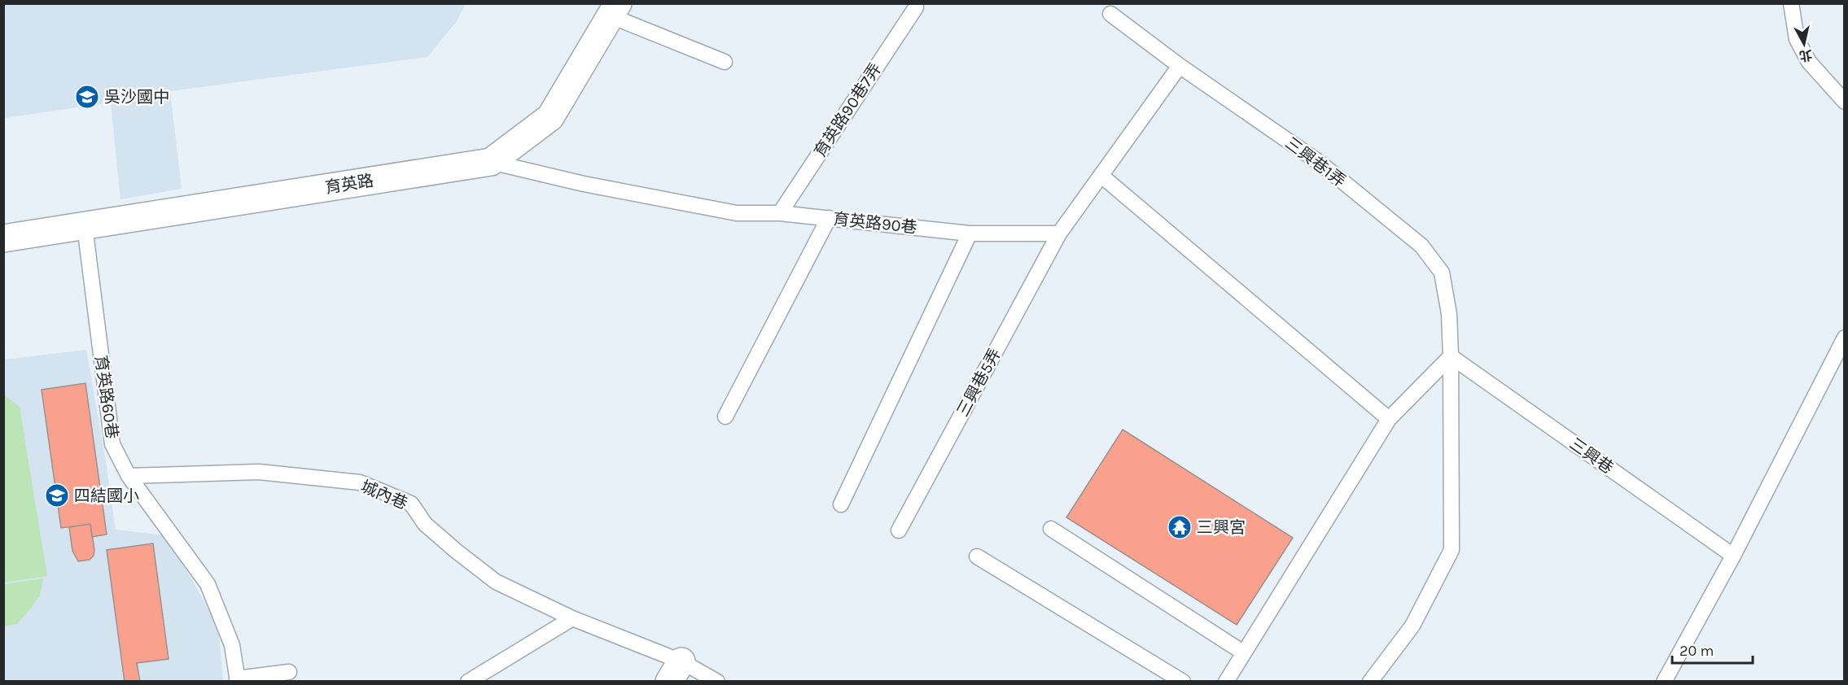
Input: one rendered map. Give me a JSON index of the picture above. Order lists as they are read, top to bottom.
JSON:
{
  "streets": {
    "street": ["育英路"],
    "lane": [
      "育英路90巷7弄",
      "三興巷1弄",
      "育英路90巷",
      "三興巷5弄",
      "育英路60巷",
      "三興巷",
      "城內巷"
    ]
  },
  "crossings": [
    ["育英路90巷7弄", "育英路90巷"],
    ["三興巷1弄", "三興巷"],
    ["育英路", "育英路90巷"],
    ["育英路", "育英路60巷"],
    ["育英路90巷", "三興巷5弄"],
    ["育英路60巷", "城內巷"]
  ],
  "places": {
    "school or university": ["吳沙國中", "四結國小"],
    "temple": ["三興宮"]
  },
  "scale_bar": "20 m",
  "north": "bottom"
}
